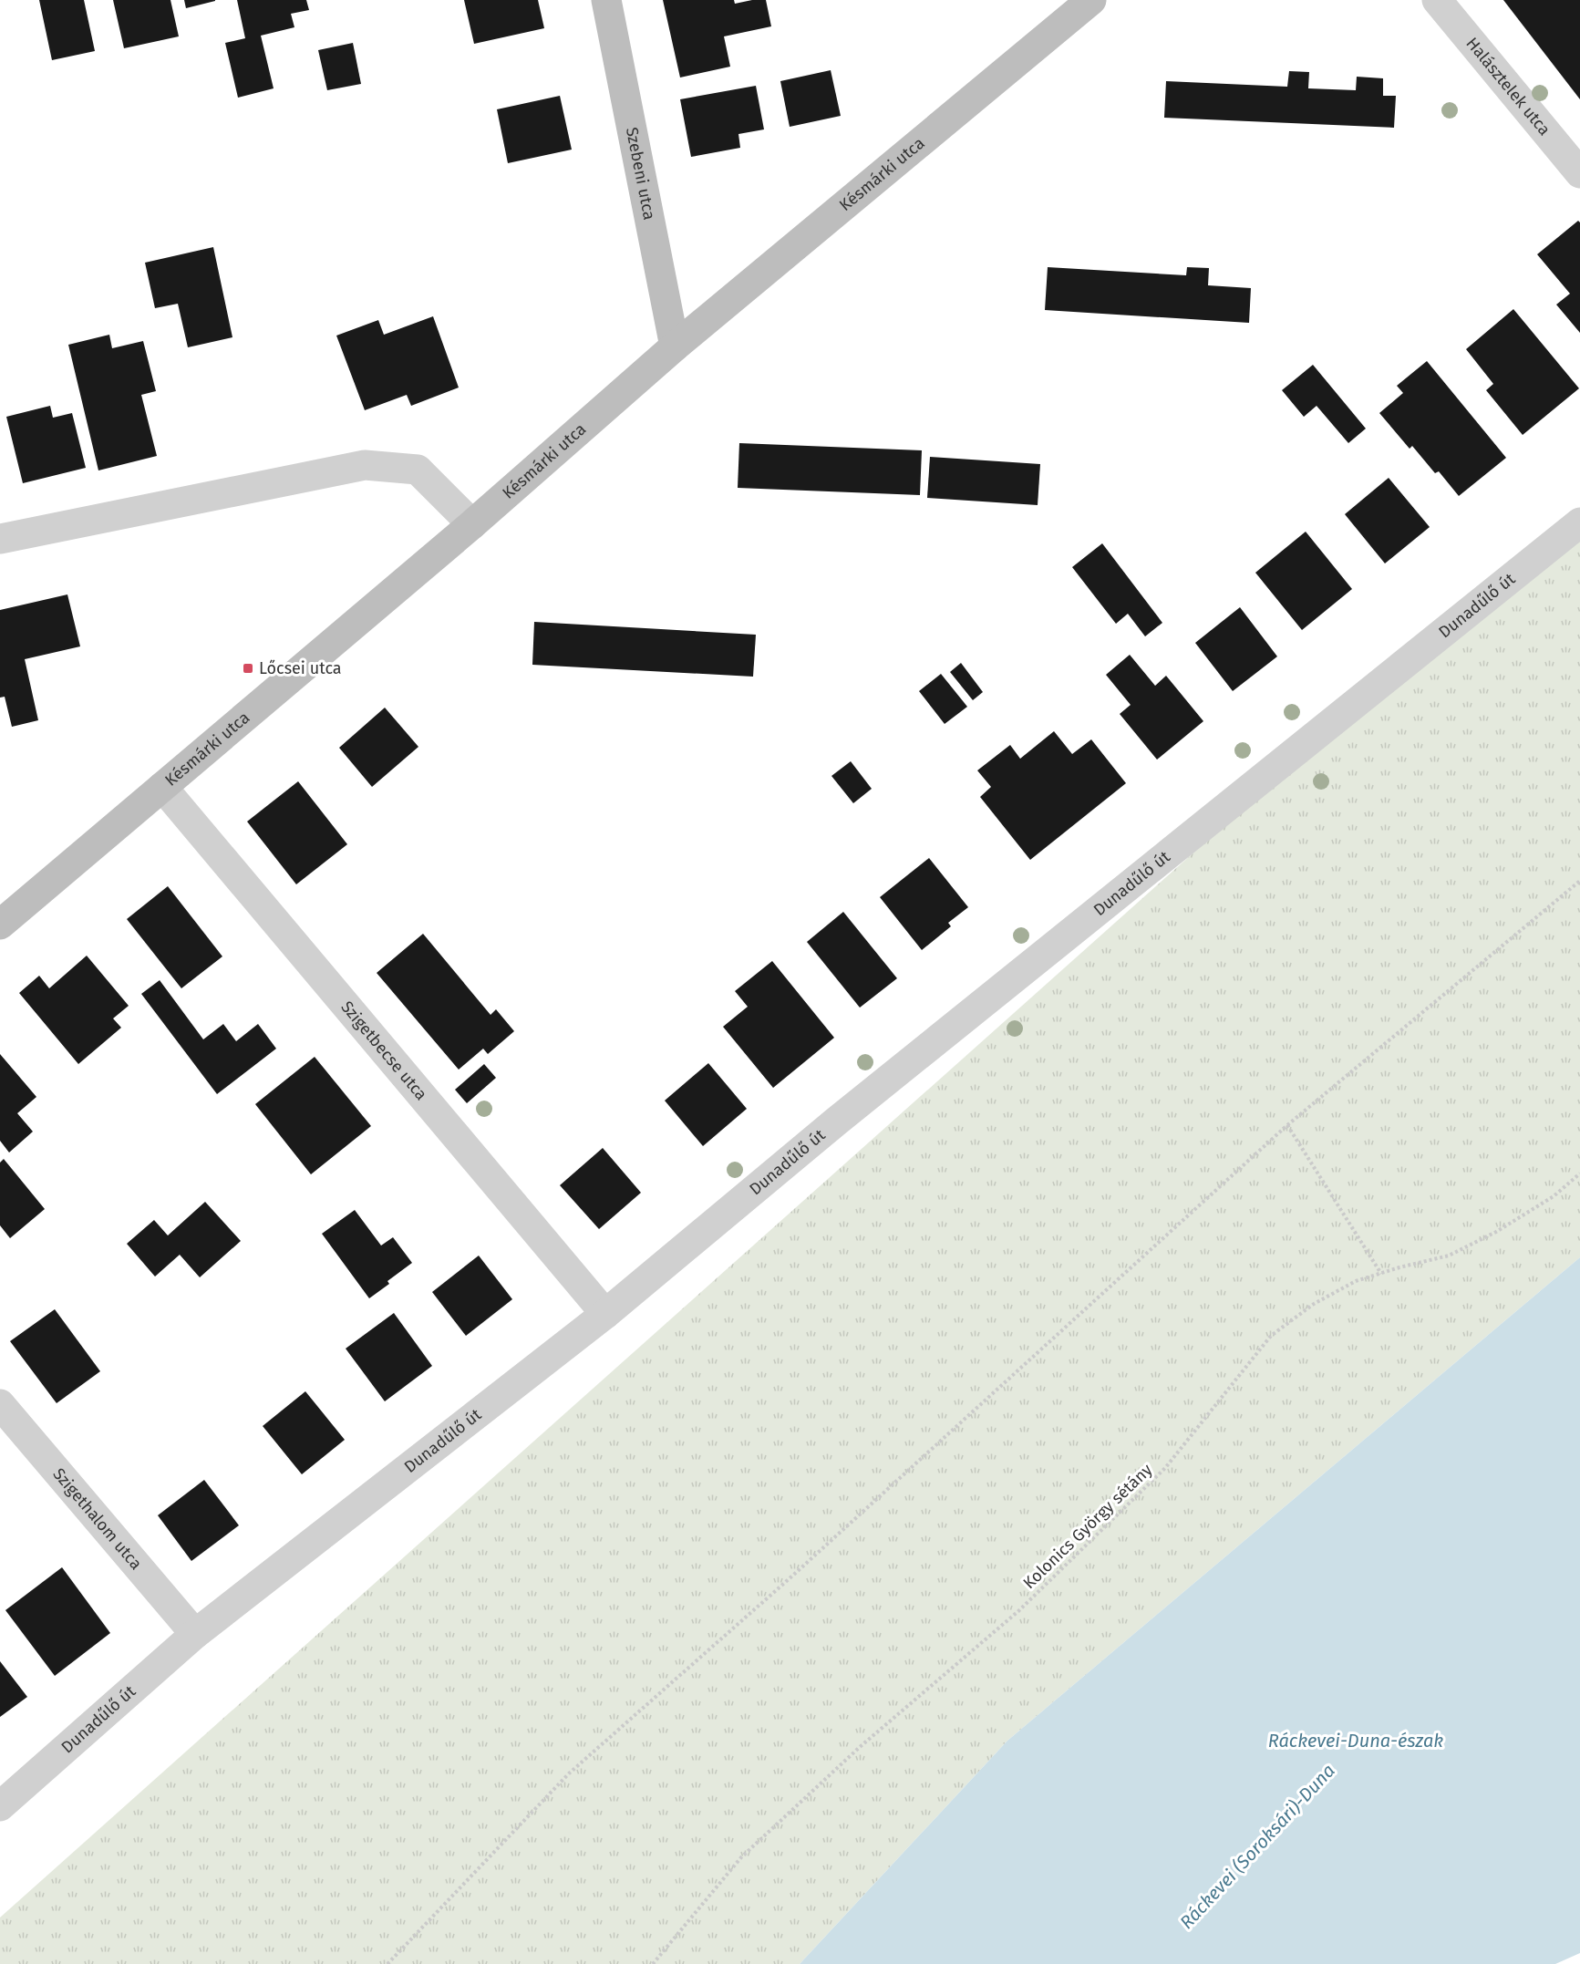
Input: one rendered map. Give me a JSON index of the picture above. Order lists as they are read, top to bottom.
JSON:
{
  "streets": {
    "street": [
      "Halásztelek utca",
      "Szebeni utca",
      "Késmárki utca",
      "Dunadűlő út",
      "Szigetbecse utca",
      "Szigethalom utca"
    ],
    "path": ["Kolonics György sétány"]
  },
  "crossings": [
    ["Szebeni utca", "Késmárki utca"],
    ["Késmárki utca", "Szigetbecse utca"],
    ["Dunadűlő út", "Szigetbecse utca"],
    ["Dunadűlő út", "Szigethalom utca"]
  ],
  "water": ["Ráckevei-Duna-észak", "Ráckevei (Soroksári)-Duna"],
  "places": {
    "transit": ["Lőcsei utca"]
  }
}
